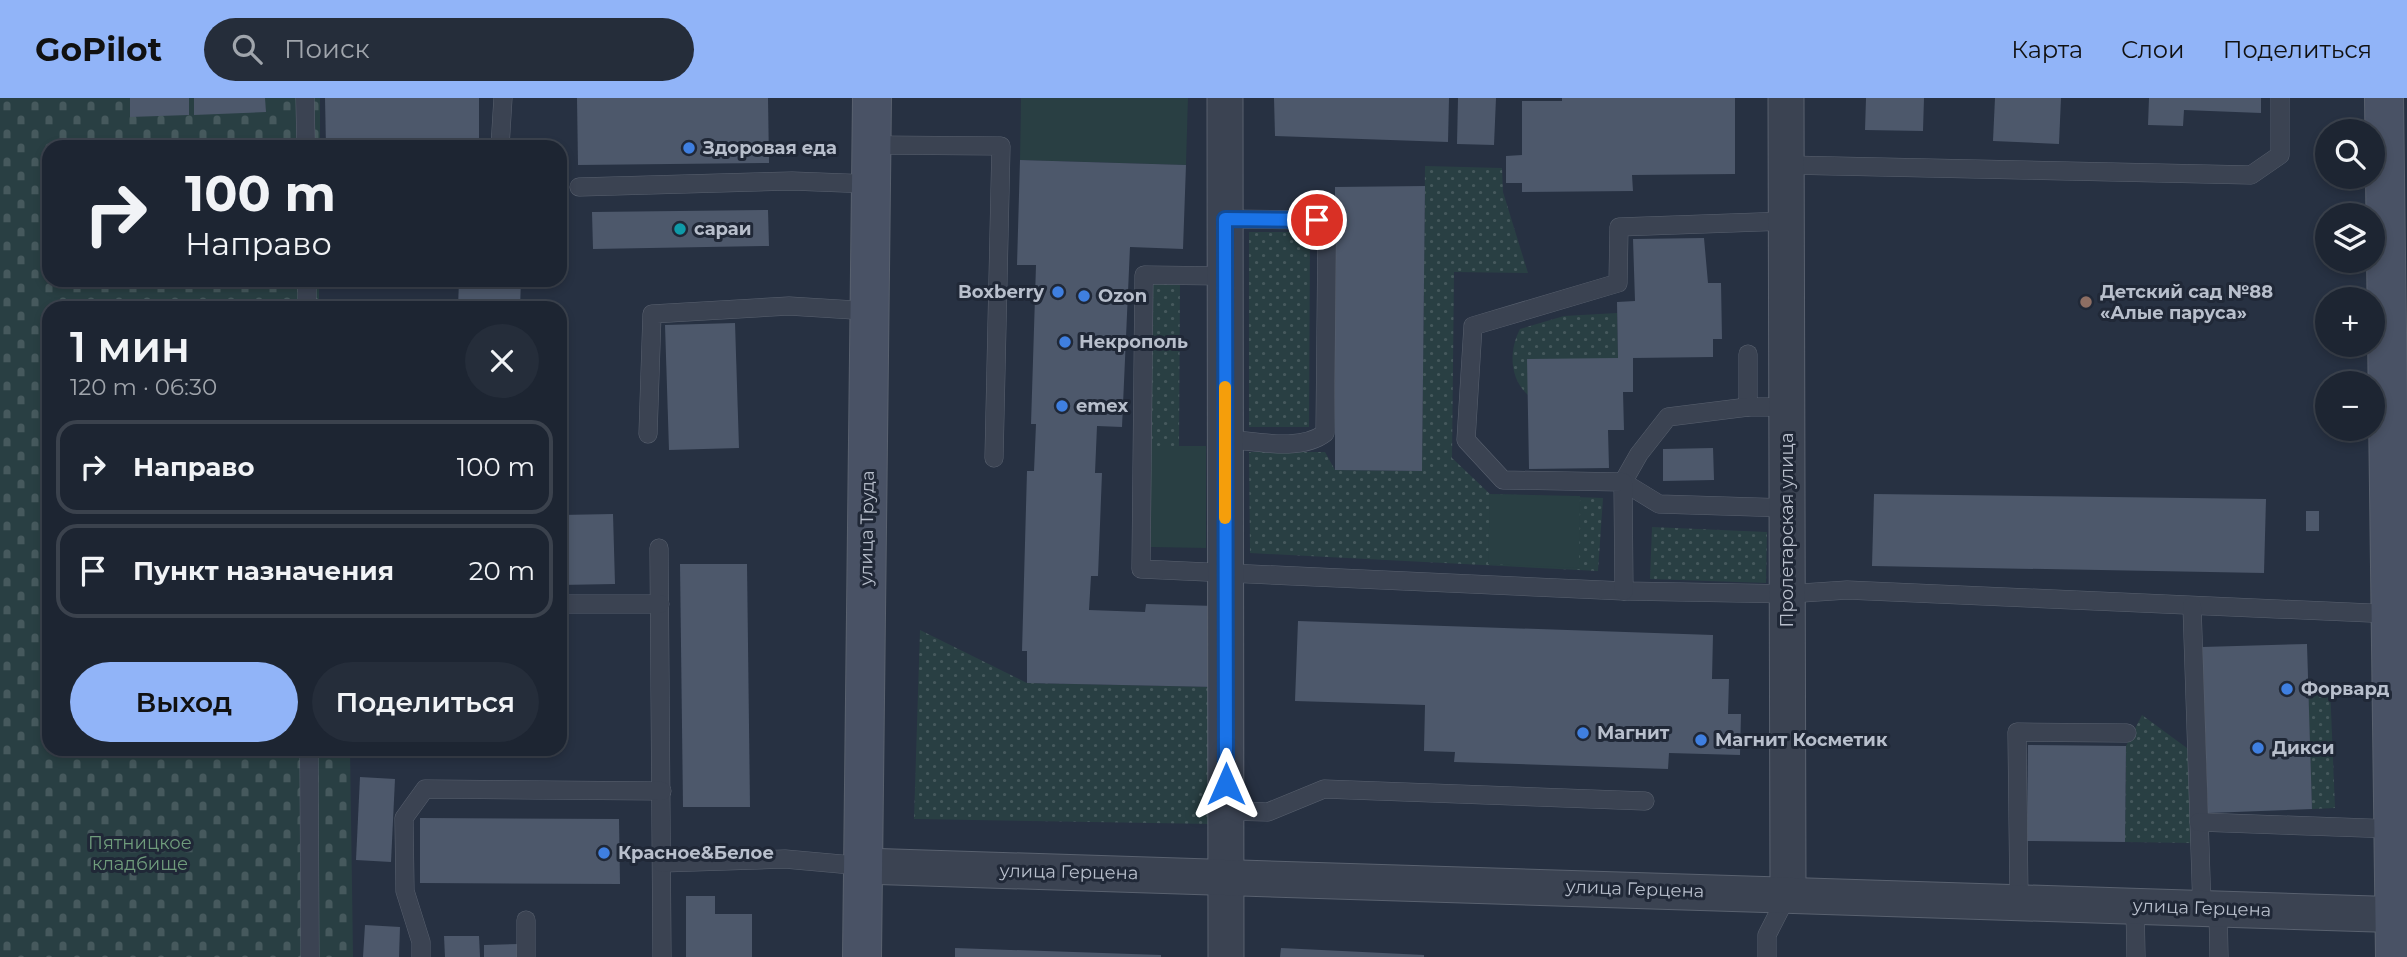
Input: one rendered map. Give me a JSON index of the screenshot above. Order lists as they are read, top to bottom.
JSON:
{
  "streets": {
    "street": ["улица Труда", "Пролетарская улица", "улица Герцена"]
  },
  "crossings": [
    ["улица Труда", "улица Герцена"],
    ["Пролетарская улица", "улица Герцена"]
  ],
  "parks": ["Пятницкое кладбище"],
  "places": [
    "Здоровая еда",
    "сараи",
    "Boxberry",
    "Ozon",
    "Детский сад №88 «Алые паруса»",
    "Некрополь",
    "emex",
    "Форвард",
    "Магнит",
    "Магнит Косметик",
    "Дикси",
    "Красное&Белое"
  ],
  "page": {
    "header": "GoPilot",
    "search": "Поиск",
    "nav": ["Карта", "Слои", "Поделиться"],
    "map_buttons": ["+", "−"],
    "turn": ["100 m", "Направо"],
    "heading": ["1 мин", "120 m · 06:30"],
    "list": [
      {
        "name": "Направо",
        "value": "100 m"
      },
      {
        "name": "Пункт назначения",
        "value": "20 m"
      }
    ],
    "buttons": ["Выход", "Поделиться"]
  }
}
